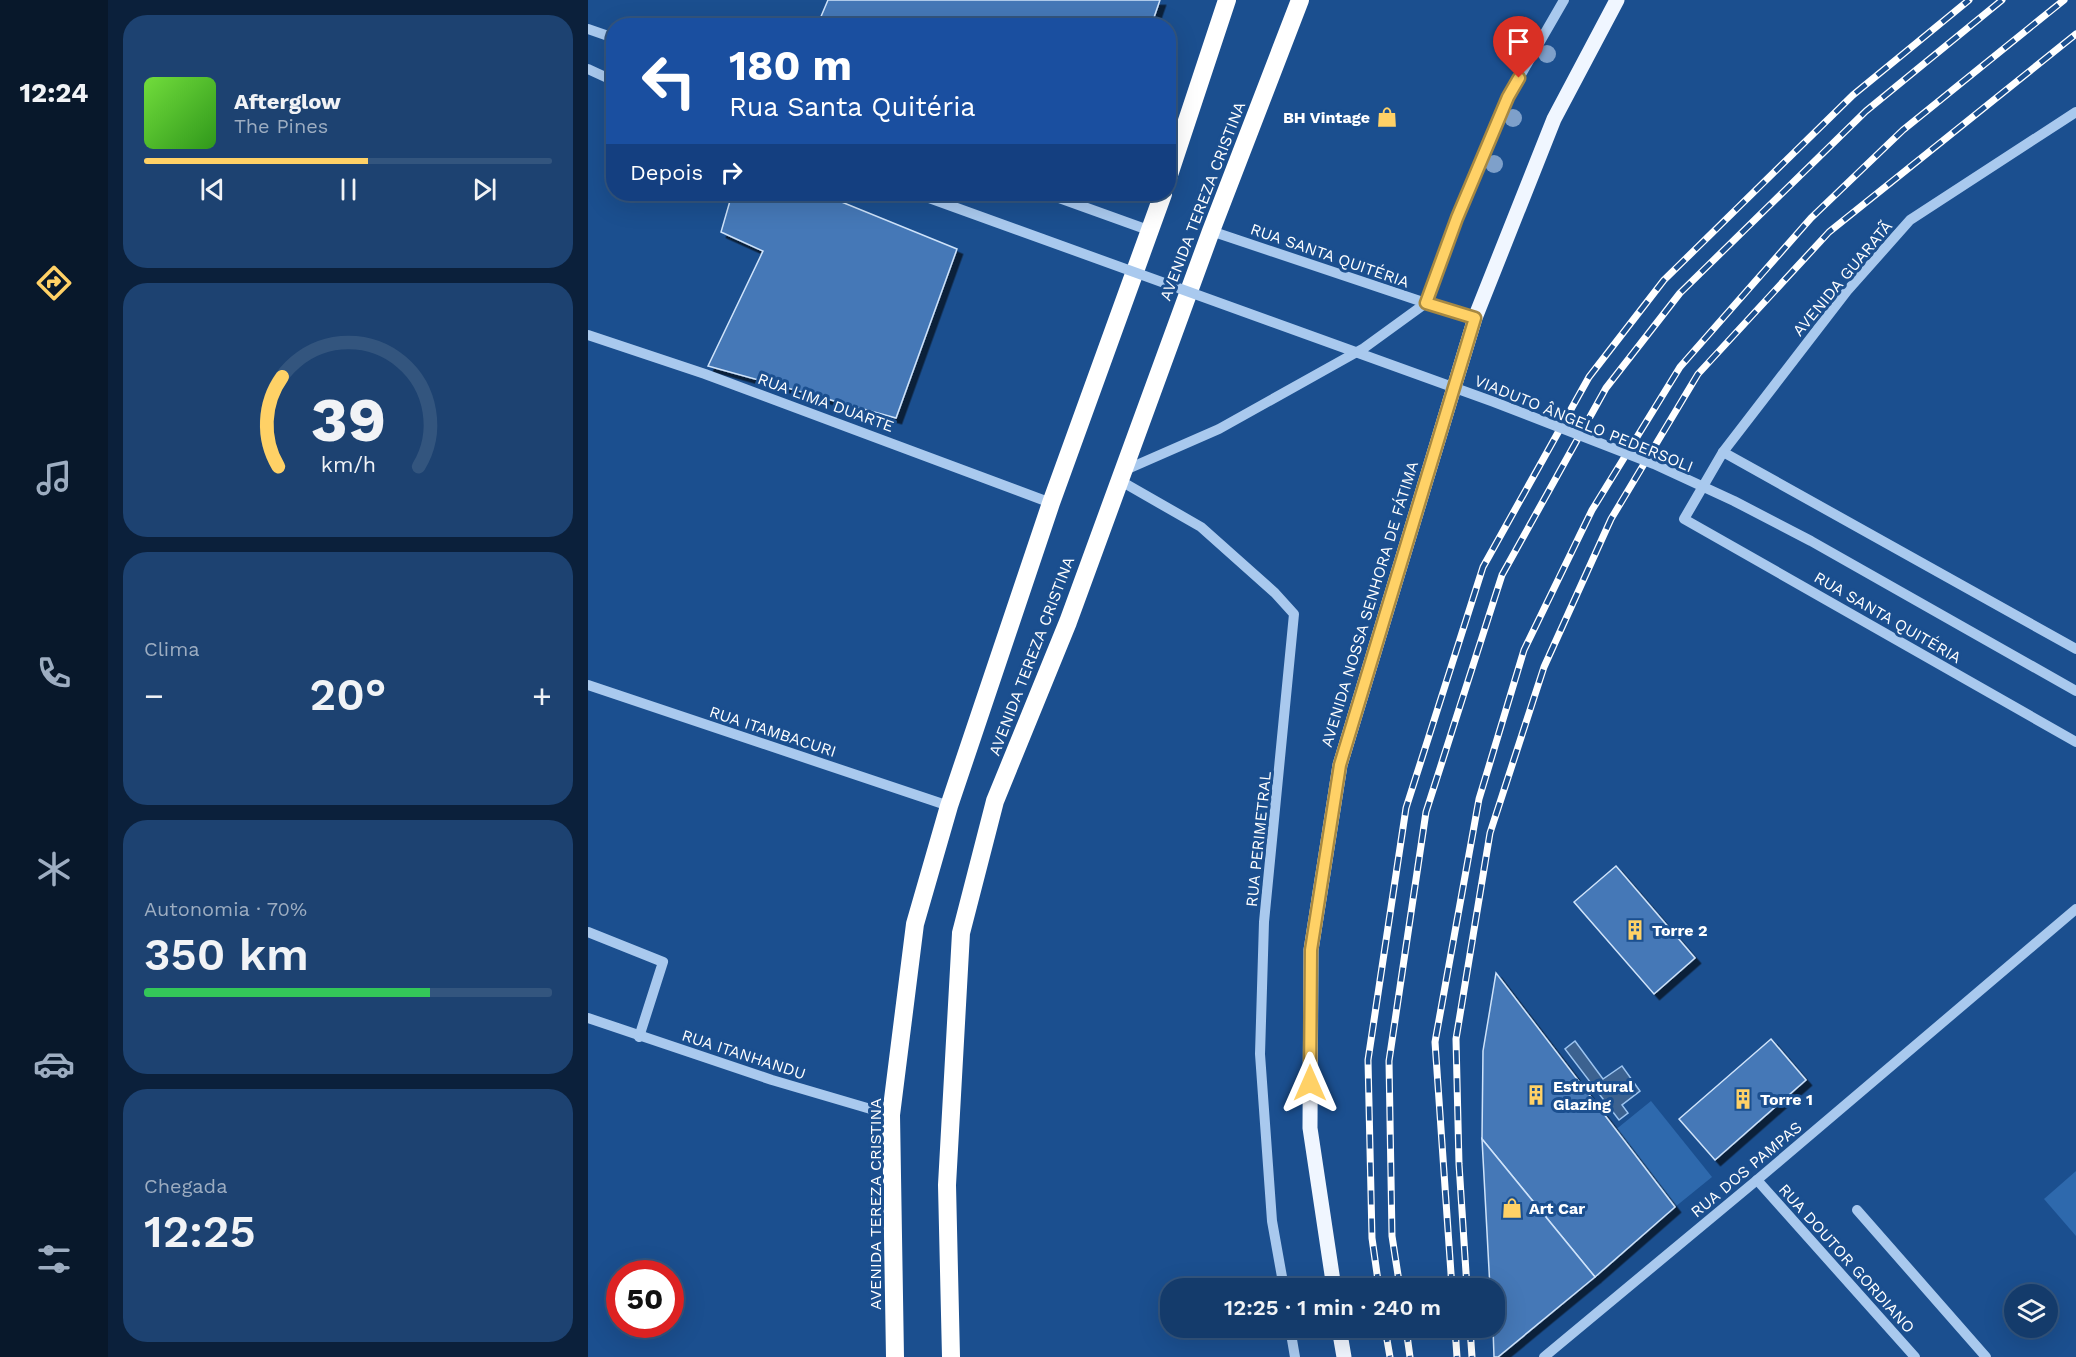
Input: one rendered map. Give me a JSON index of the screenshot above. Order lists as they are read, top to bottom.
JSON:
{
  "streets": {
    "highway": ["AVENIDA TEREZA CRISTINA"],
    "main road": ["AVENIDA NOSSA SENHORA DE FÁTIMA"],
    "street": [
      "RUA SANTA QUITÉRIA",
      "AVENIDA GUARATÃ",
      "RUA LIMA DUARTE",
      "VIADUTO ÂNGELO PEDERSOLI",
      "RUA ITAMBACURI",
      "RUA PERIMETRAL",
      "RUA ITANHANDU",
      "RUA DOS PAMPAS",
      "RUA DOUTOR GORDIANO"
    ]
  },
  "crossings": [
    ["AVENIDA TEREZA CRISTINA", "RUA SANTA QUITÉRIA"],
    ["AVENIDA TEREZA CRISTINA", "RUA LIMA DUARTE"],
    ["AVENIDA TEREZA CRISTINA", "RUA ITAMBACURI"],
    ["AVENIDA TEREZA CRISTINA", "RUA PERIMETRAL"],
    ["AVENIDA TEREZA CRISTINA", "RUA ITANHANDU"],
    ["RUA SANTA QUITÉRIA", "AVENIDA GUARATÃ"],
    ["RUA SANTA QUITÉRIA", "AVENIDA NOSSA SENHORA DE FÁTIMA"],
    ["RUA DOS PAMPAS", "RUA DOUTOR GORDIANO"]
  ],
  "places": {
    "shop": ["BH Vintage", "Art Car"],
    "building": ["Torre 2", "Estrutural Glazing", "Torre 1"]
  },
  "page": {
    "tabs": "12:24",
    "turn": ["180 m", "Rua Santa Quitéria"],
    "song": ["Afterglow", "The Pines"],
    "then": "Depois",
    "tile": [
      "Clima",
      ["Autonomia · 70%", "350 km"],
      ["Chegada", "12:25"]
    ],
    "heat": ["−", "20°", "+"],
    "limit": "50",
    "trip": "12:25 · 1 min · 240 m",
    "gauge": ["39", "km/h"]
  }
}
